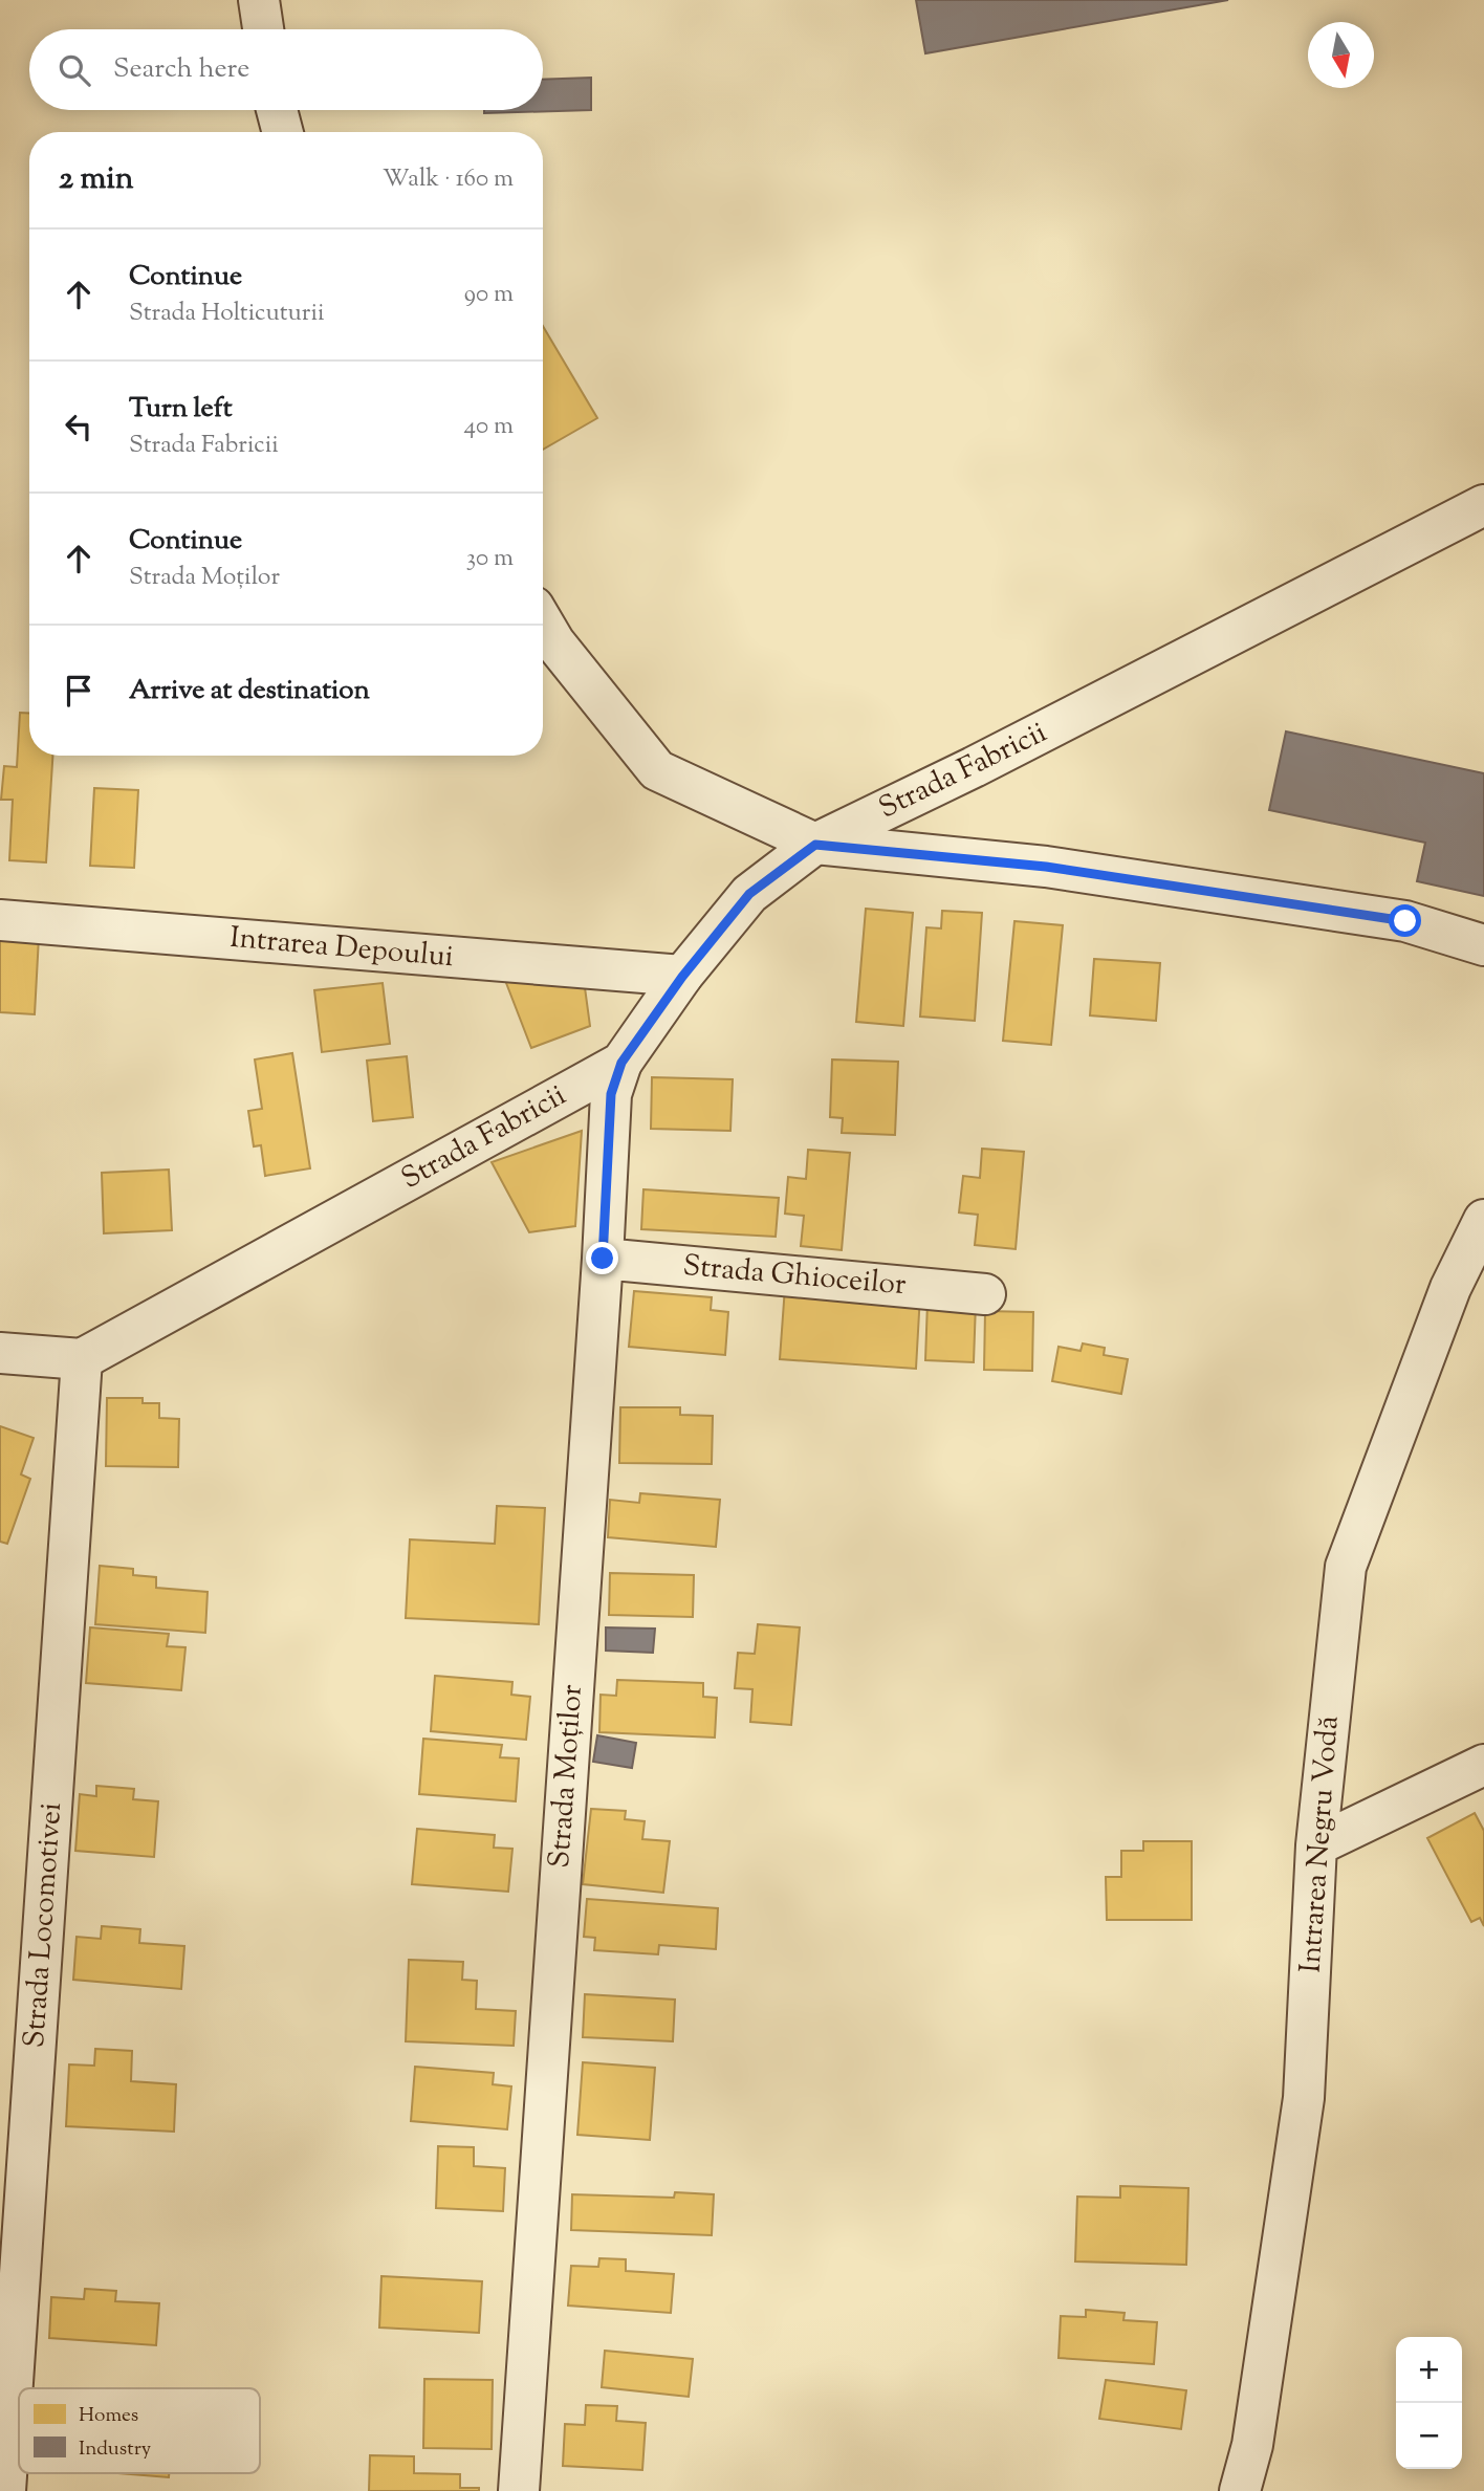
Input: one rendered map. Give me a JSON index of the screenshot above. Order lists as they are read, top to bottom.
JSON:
{
  "streets": {
    "street": [
      "Strada Fabricii",
      "Intrarea Depoului",
      "Strada Ghioceilor",
      "Strada Moților",
      "Intrarea Negru Vodă",
      "Strada Locomotivei"
    ]
  },
  "crossings": [
    ["Strada Fabricii", "Intrarea Depoului"],
    ["Strada Fabricii", "Strada Moților"],
    ["Strada Fabricii", "Strada Locomotivei"],
    ["Strada Ghioceilor", "Strada Moților"]
  ],
  "legend": ["Homes", "Industry"],
  "north": "bottom",
  "page": {
    "search": "Search here",
    "heading": ["2 min", "Walk · 160 m"],
    "list": [
      ["Continue", "Strada Holticuturii", "90 m"],
      ["Turn left", "Strada Fabricii", "40 m"],
      ["Continue", "Strada Moților", "30 m"],
      "Arrive at destination"
    ],
    "map_buttons": ["+", "−"]
  }
}
